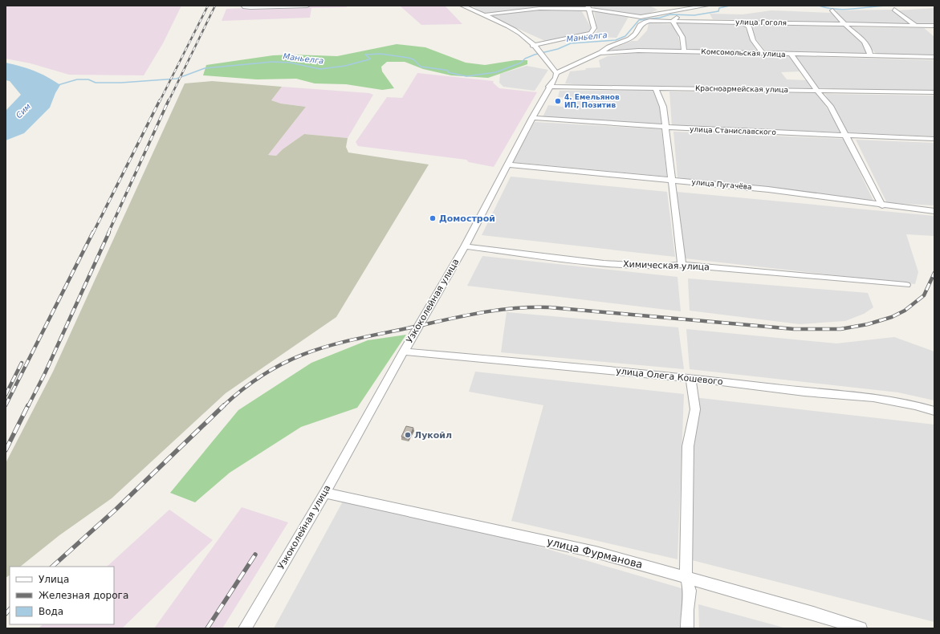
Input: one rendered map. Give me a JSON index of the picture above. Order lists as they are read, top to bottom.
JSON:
{
  "streets": {
    "street": [
      "улица Гоголя",
      "Комсомольская улица",
      "Красноармейская улица",
      "улица Станиславского",
      "улица Пугачёва",
      "Химическая улица",
      "Узкоколейная улица",
      "улица Олега Кошевого",
      "улица Фурманова"
    ]
  },
  "crossings": [
    ["улица Гоголя", "Комсомольская улица"],
    ["Комсомольская улица", "Узкоколейная улица"],
    ["Красноармейская улица", "Узкоколейная улица"],
    ["улица Станиславского", "Узкоколейная улица"],
    ["улица Пугачёва", "Узкоколейная улица"],
    ["Химическая улица", "Узкоколейная улица"],
    ["Узкоколейная улица", "улица Олега Кошевого"],
    ["Узкоколейная улица", "улица Фурманова"]
  ],
  "water": ["Маньелга", "Сим"],
  "places": ["4. Емельянов ИП, Позитив", "Домострой", "Лукойл"],
  "legend": ["Улица", "Железная дорога", "Вода"]
}
